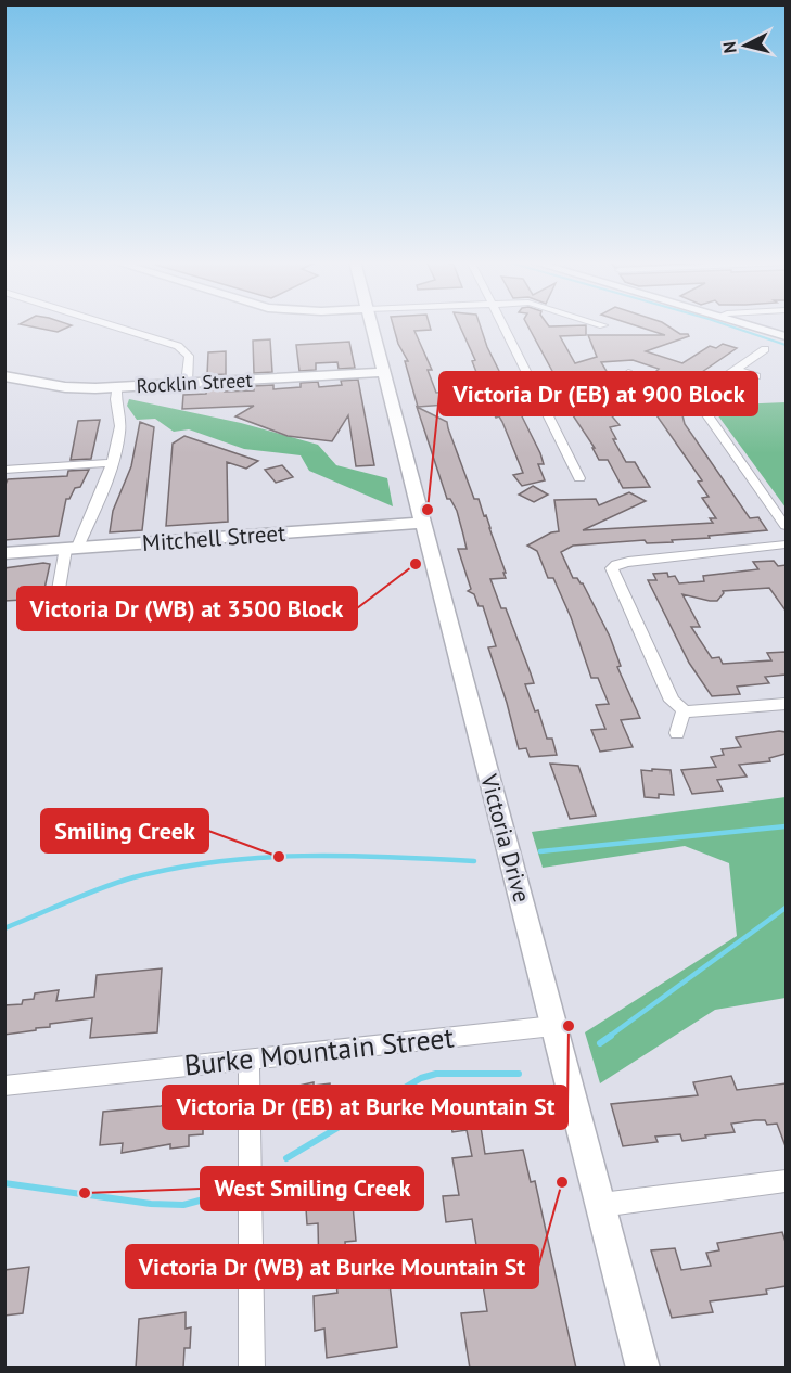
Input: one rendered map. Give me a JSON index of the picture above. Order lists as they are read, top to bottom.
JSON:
{
  "streets": {
    "street": [
      "Rocklin Street",
      "Mitchell Street",
      "Victoria Drive",
      "Burke Mountain Street"
    ]
  },
  "crossings": [
    ["Rocklin Street", "Victoria Drive"],
    ["Mitchell Street", "Victoria Drive"],
    ["Victoria Drive", "Burke Mountain Street"]
  ],
  "places": [
    "Victoria Dr (EB) at 900 Block",
    "Victoria Dr (WB) at 3500 Block",
    "Smiling Creek",
    "Victoria Dr (EB) at Burke Mountain St",
    "Victoria Dr (WB) at Burke Mountain St",
    "West Smiling Creek"
  ],
  "north": "left"
}
